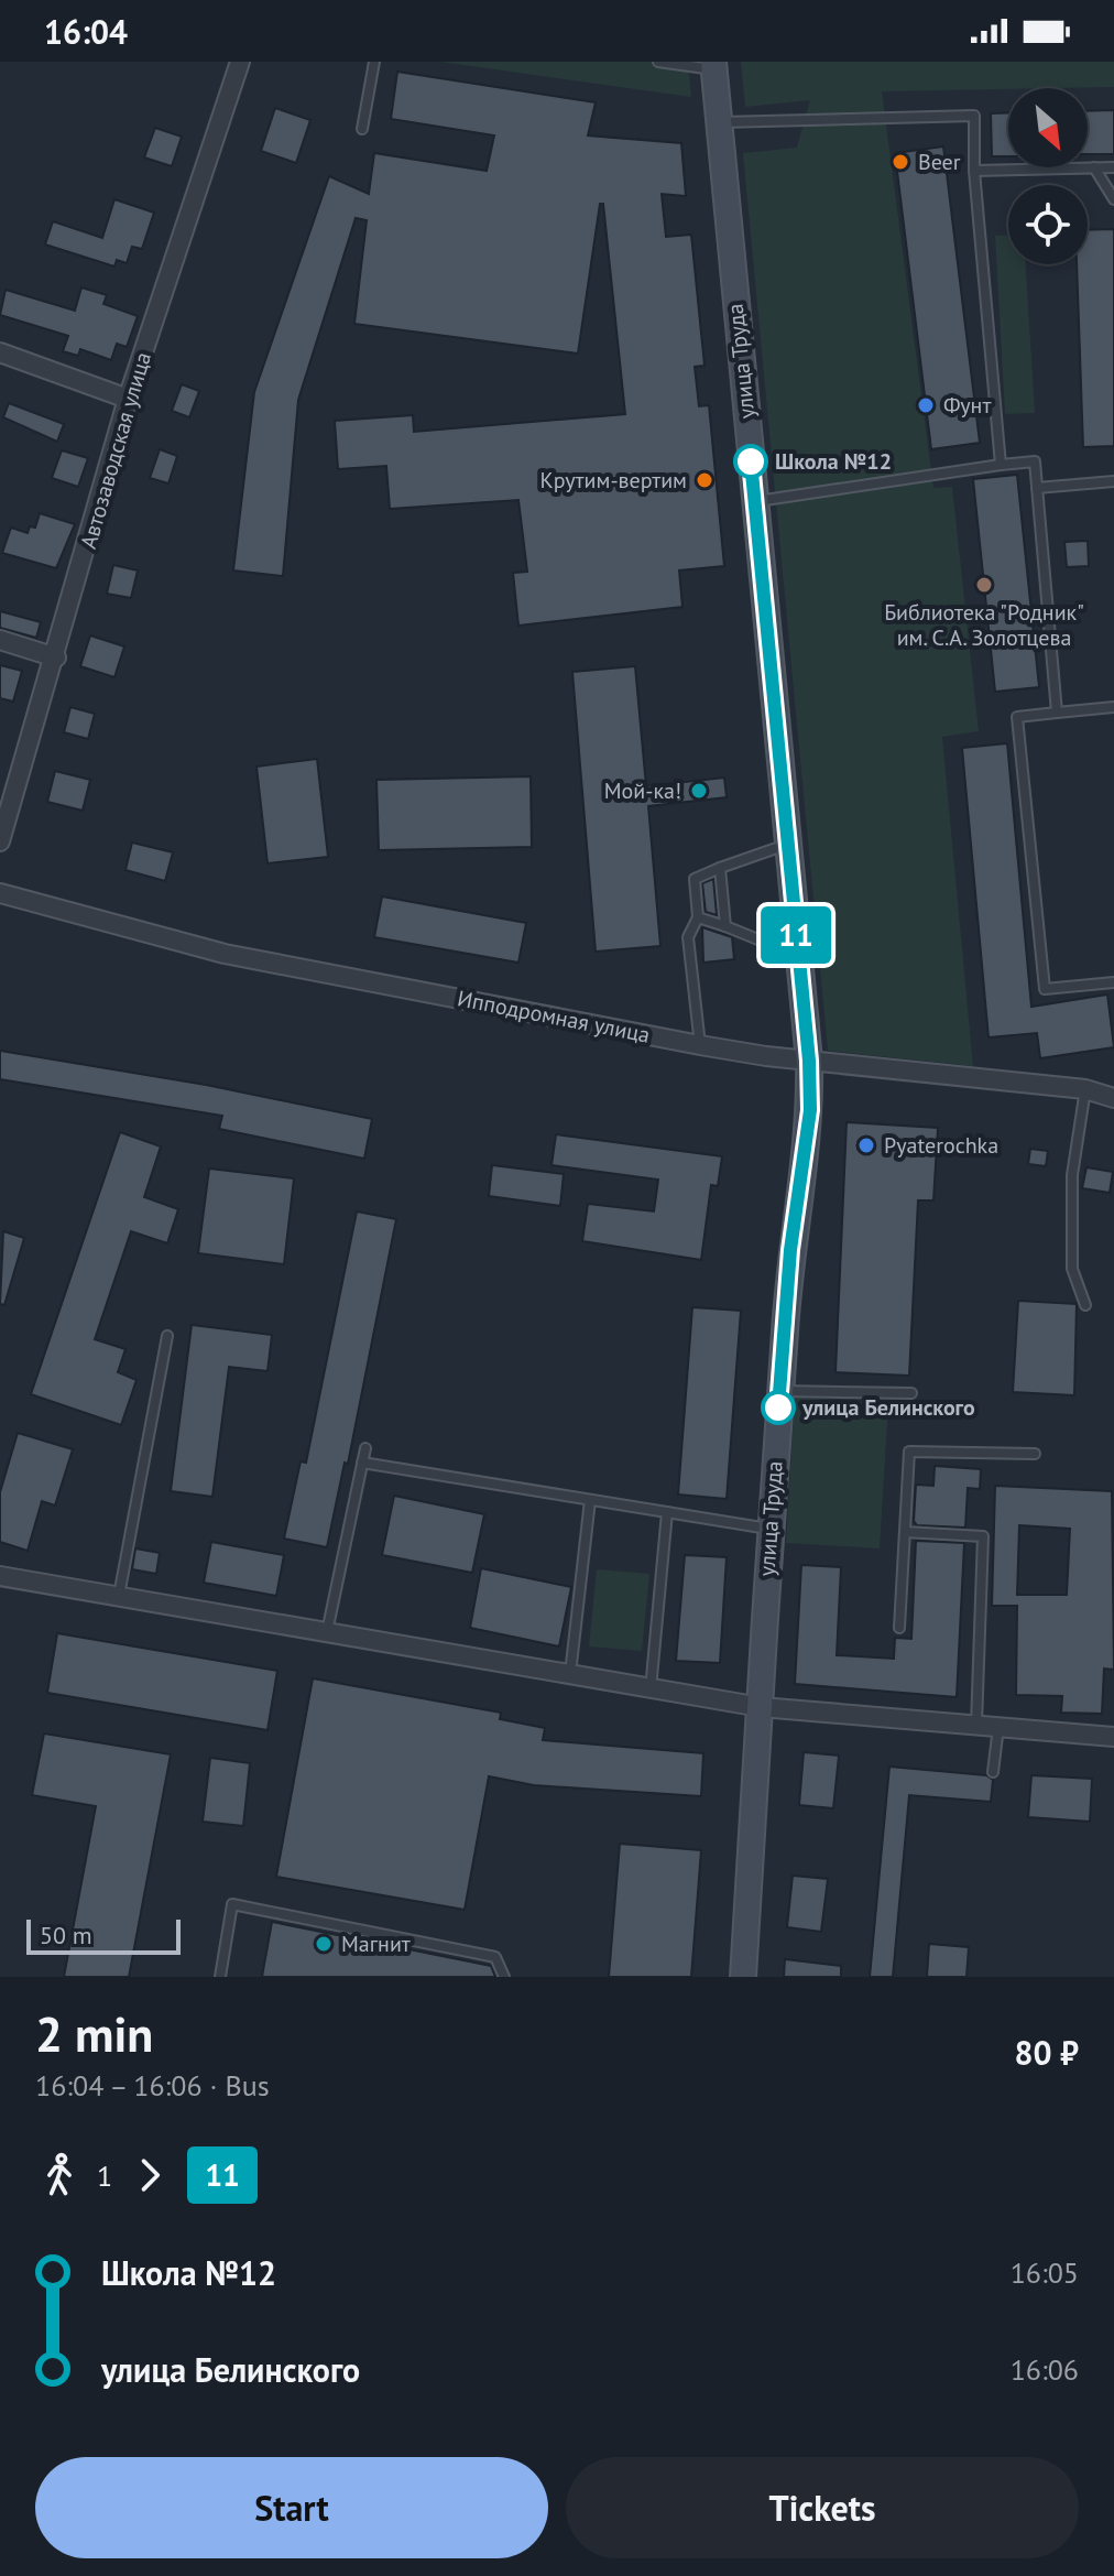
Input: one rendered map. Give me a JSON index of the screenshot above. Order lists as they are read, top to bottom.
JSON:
{
  "streets": {
    "main road": ["улица Труда"],
    "street": ["Автозаводская улица", "Ипподромная улица"]
  },
  "crossings": [
    ["улица Труда", "Ипподромная улица"]
  ],
  "places": [
    "Beer",
    "Фунт",
    "Школа №12",
    "Крутим-вертим",
    "Библиотека \"Родник\" им. С.А. Золотцева",
    "Мой-ка!",
    "Pyaterochka",
    "улица Белинского",
    "Магнит"
  ],
  "lines": ["bus line 11"],
  "scale_bar": "50 m",
  "north": "bottom right",
  "page": {
    "status": "16:04",
    "on_map": "11",
    "scale": "50 m",
    "heading": ["2 min", "16:04 – 16:06 · Bus", "80 ₽"],
    "legs": ["1", "11"],
    "list": [
      {
        "name": "Школа №12",
        "value": "16:05"
      },
      {
        "name": "улица Белинского",
        "value": "16:06"
      }
    ],
    "buttons": ["Start", "Tickets"]
  }
}
